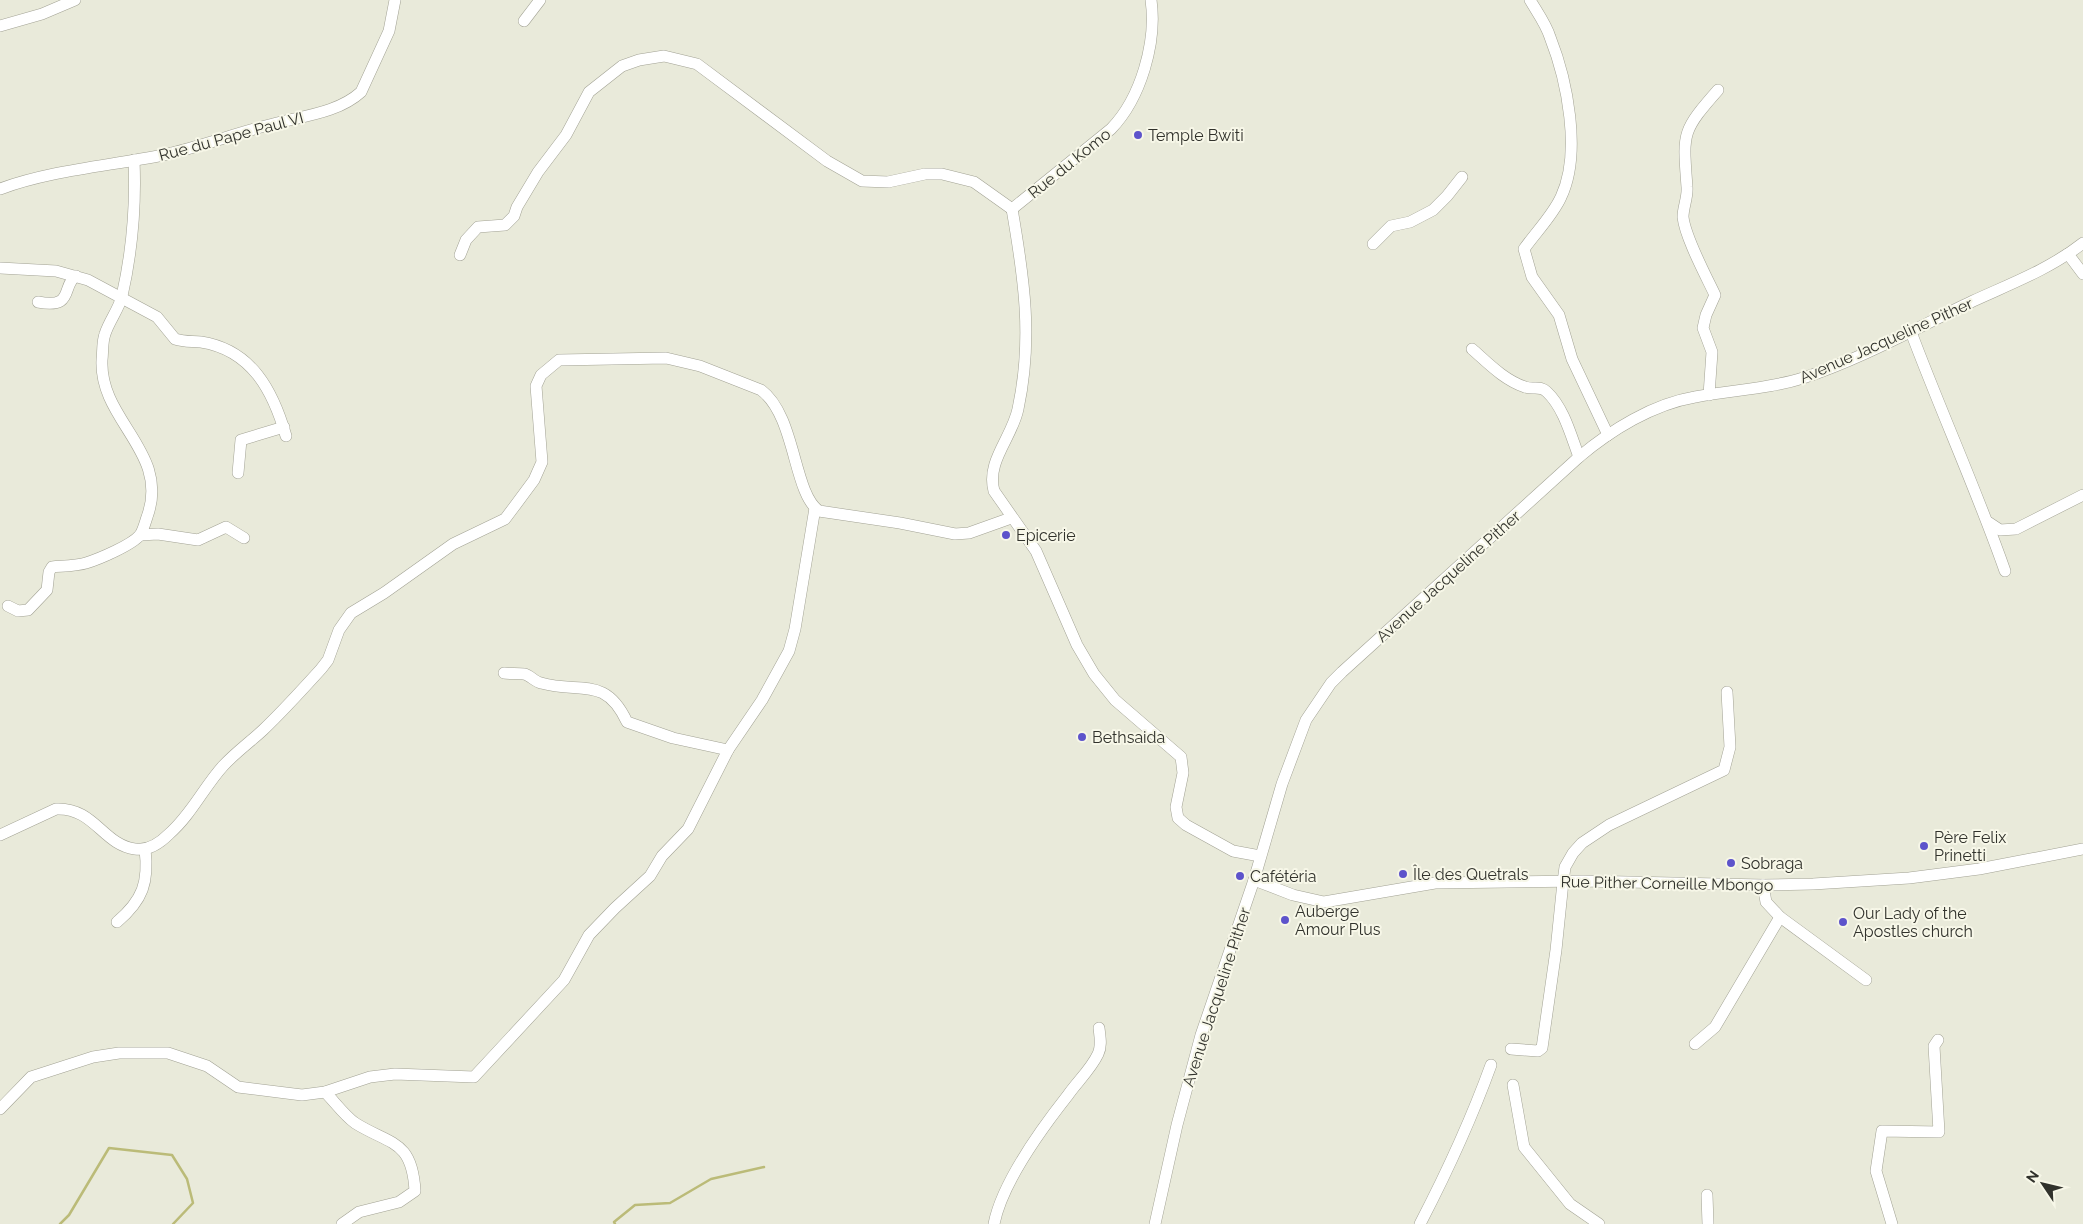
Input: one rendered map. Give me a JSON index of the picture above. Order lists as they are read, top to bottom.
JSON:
{
  "streets": {
    "street": [
      "Rue du Pape Paul VI",
      "Rue du Komo",
      "Avenue Jacqueline Pither",
      "Rue Pither Corneille Mbongo"
    ]
  },
  "crossings": [
    ["Avenue Jacqueline Pither", "Rue Pither Corneille Mbongo"]
  ],
  "places": [
    "Temple Bwiti",
    "Epicerie",
    "Bethsaida",
    "Père Felix Prinetti",
    "Sobraga",
    "Île des Quetrals",
    "Cafétéria",
    "Auberge Amour Plus",
    "Our Lady of the Apostles church"
  ],
  "north": "top left"
}
